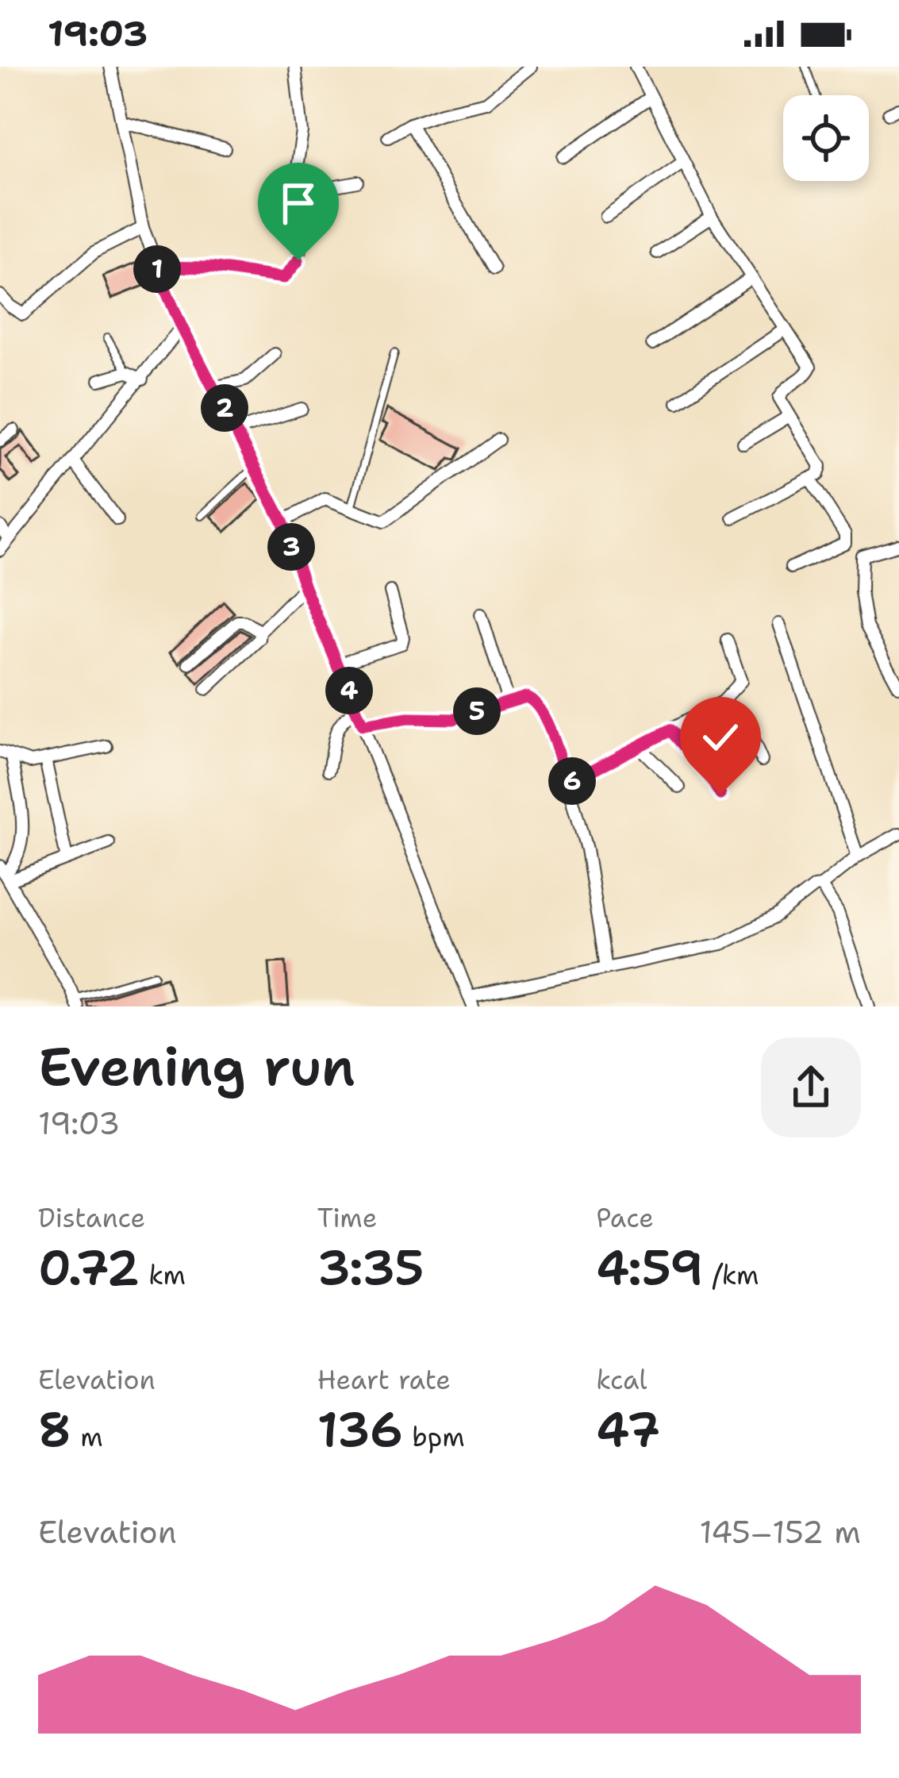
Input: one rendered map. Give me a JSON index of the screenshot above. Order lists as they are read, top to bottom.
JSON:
{
  "page": {
    "status": "19:03",
    "pins": [
      "1",
      "2",
      "3",
      "4",
      "5",
      "6"
    ],
    "heading": ["Evening run", "19:03"],
    "stats": [
      ["Distance", "0.72 km"],
      ["Time", "3:35"],
      ["Pace", "4:59 /km"],
      ["Elevation", "8 m"],
      ["Heart rate", "136 bpm"],
      ["kcal", "47"]
    ],
    "chart": ["Elevation", "145–152 m"]
  }
}
